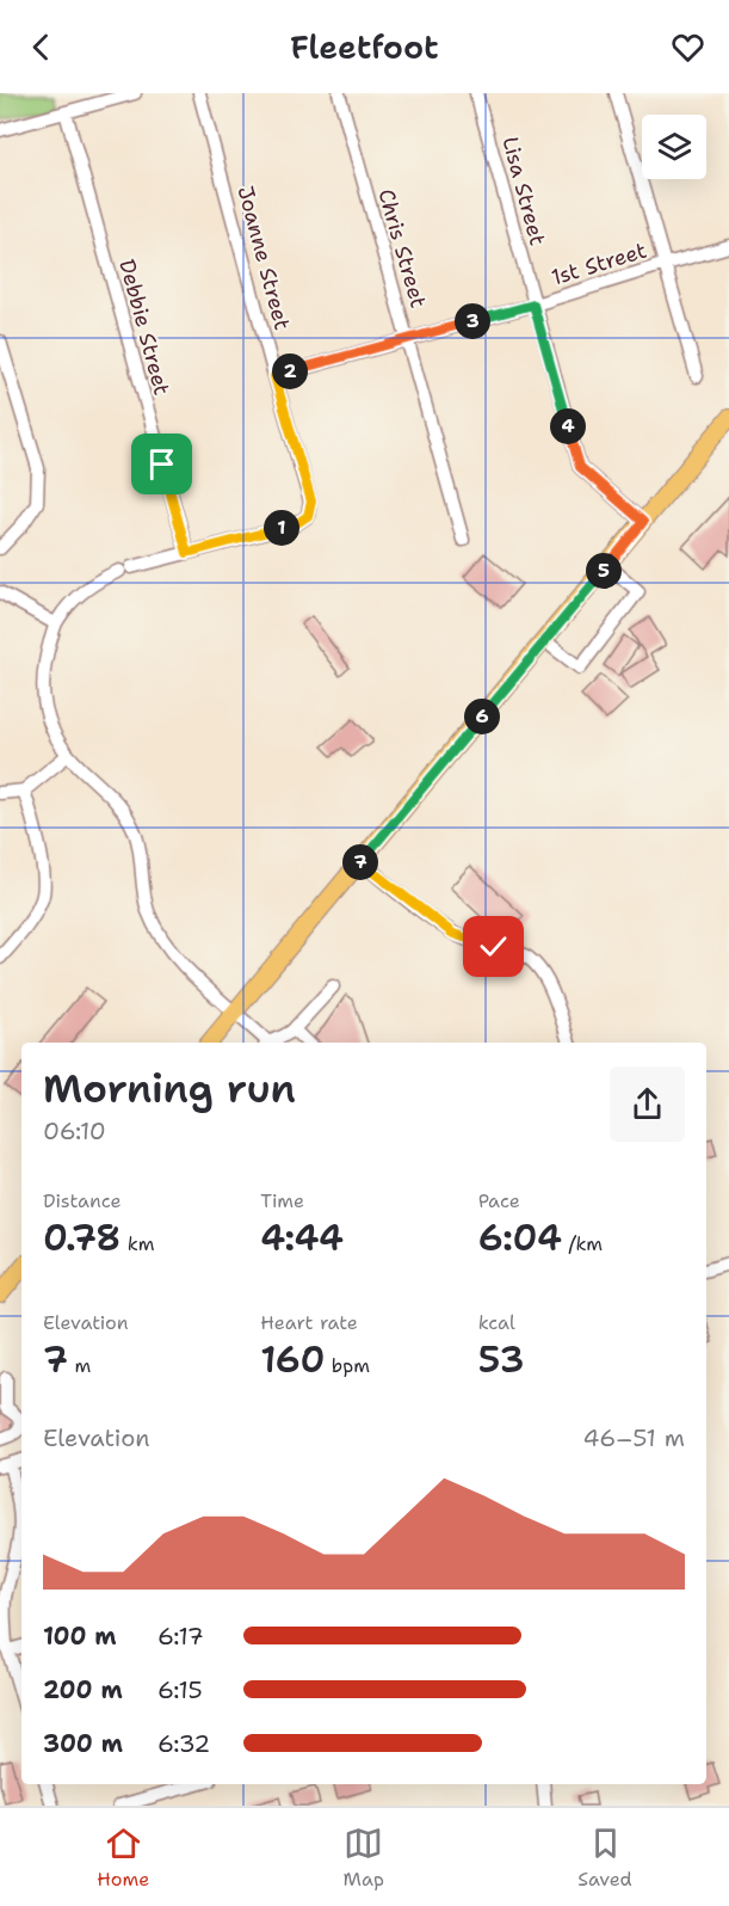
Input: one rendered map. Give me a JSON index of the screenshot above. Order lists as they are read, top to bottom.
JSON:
{
  "streets": {
    "street": [
      "Lisa Street",
      "Chris Street",
      "Joanne Street",
      "1st Street",
      "Debbie Street"
    ]
  },
  "crossings": [
    ["Lisa Street", "1st Street"],
    ["Chris Street", "1st Street"],
    ["Joanne Street", "1st Street"],
    ["Joanne Street", "Debbie Street"]
  ],
  "page": {
    "header": "Fleetfoot",
    "pins": [
      "3",
      "2",
      "4",
      "1",
      "5",
      "6",
      "7"
    ],
    "heading": ["Morning run", "06:10"],
    "stats": [
      ["Distance", "0.78 km"],
      ["Time", "4:44"],
      ["Pace", "6:04 /km"],
      ["Elevation", "7 m"],
      ["Heart rate", "160 bpm"],
      ["kcal", "53"]
    ],
    "chart": ["Elevation", "46–51 m"],
    "list": [
      {
        "name": "100 m",
        "note": "6:17"
      },
      {
        "name": "200 m",
        "note": "6:15"
      },
      {
        "name": "300 m",
        "note": "6:32"
      }
    ],
    "tabs": ["Home", "Map", "Saved"]
  }
}
